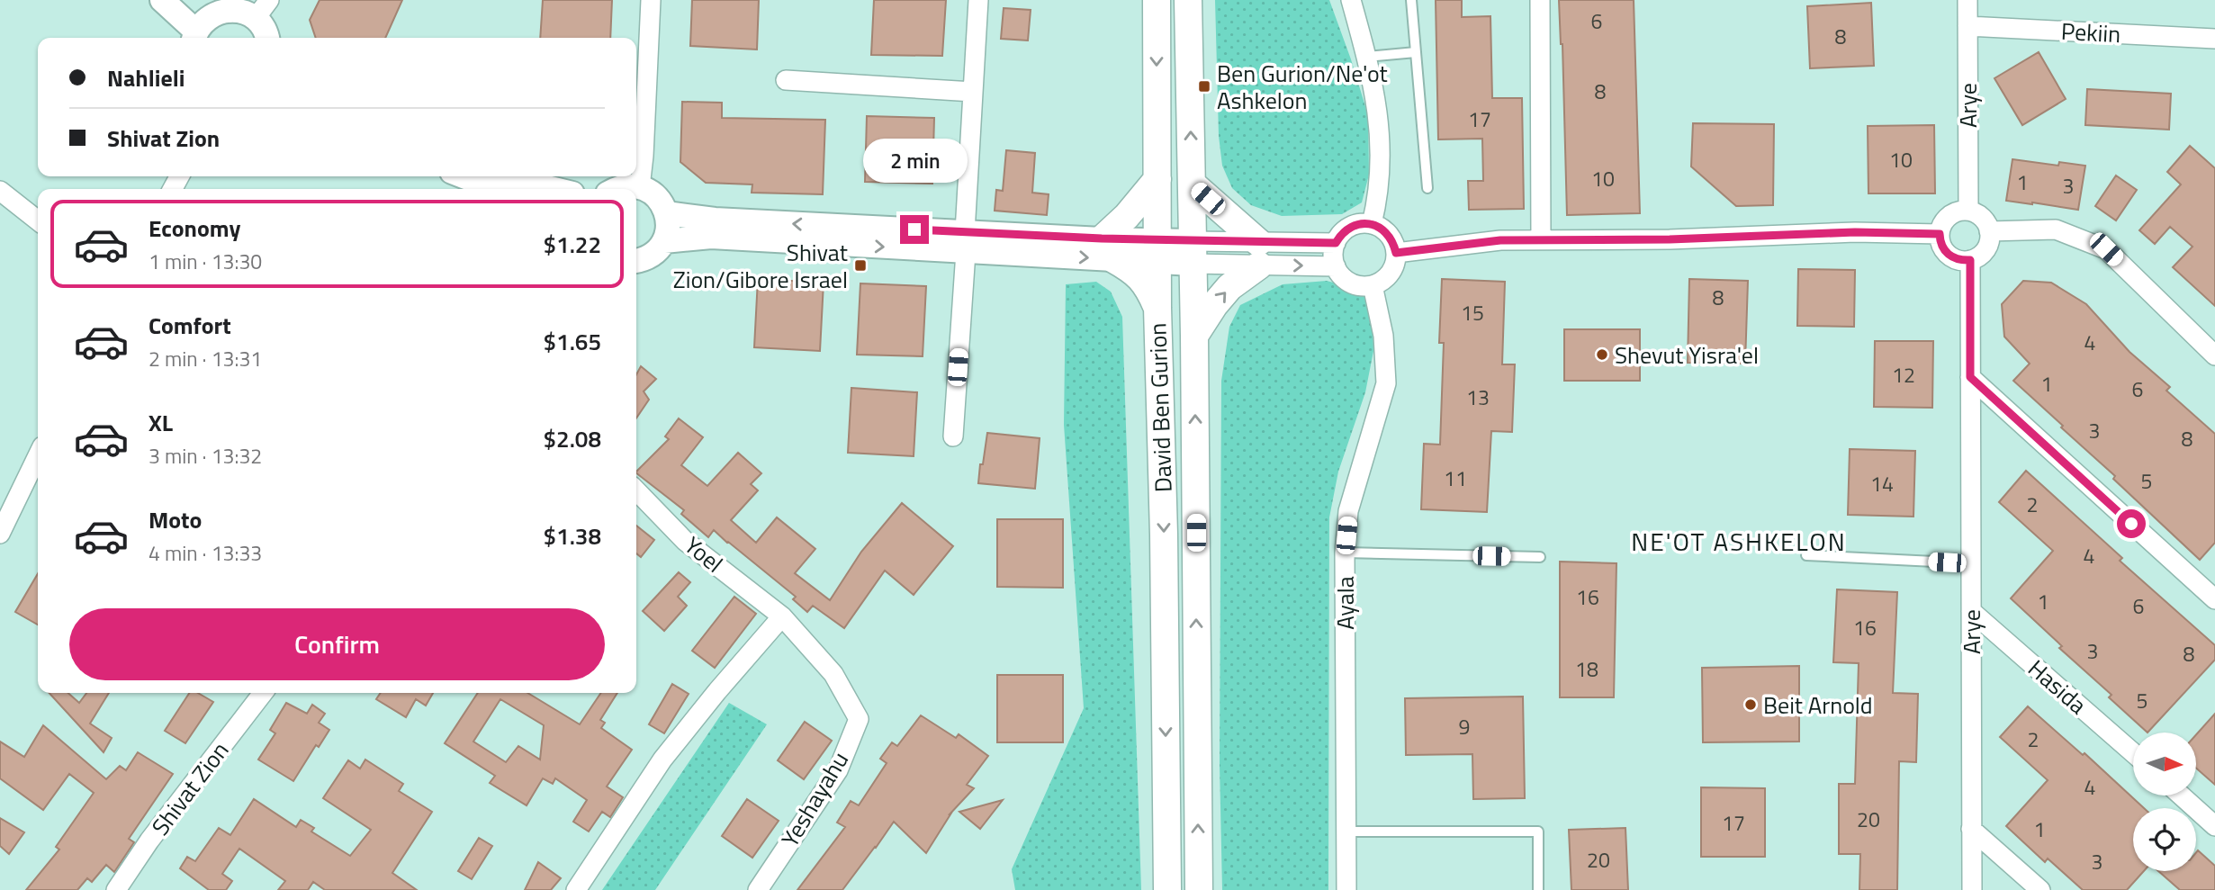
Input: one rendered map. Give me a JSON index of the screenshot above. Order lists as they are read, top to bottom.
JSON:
{
  "streets": {
    "main road": ["David Ben Gurion"],
    "street": [
      "Pekiin",
      "Arye",
      "Yoel",
      "Ayala",
      "Hasida",
      "Shivat Zion",
      "Yeshayahu"
    ]
  },
  "crossings": [
    ["Pekiin", "Arye"],
    ["Arye", "Hasida"],
    ["Yoel", "Yeshayahu"]
  ],
  "districts": ["NE'OT ASHKELON"],
  "places": {
    "transit": ["Ben Gurion/Ne'ot Ashkelon", "Shivat Zion/Gibore Israel"],
    "other": ["Shevut Yisra'el", "Beit Arnold"]
  },
  "house_numbers": [
    "6",
    "8",
    "8",
    "17",
    "10",
    "10",
    "1",
    "3",
    "8",
    "15",
    "4",
    "12",
    "1",
    "6",
    "13",
    "3",
    "8",
    "11",
    "5",
    "14",
    "2",
    "4",
    "16",
    "1",
    "6",
    "16",
    "3",
    "8",
    "18",
    "5",
    "9",
    "2",
    "4",
    "20",
    "17",
    "1",
    "20",
    "3"
  ],
  "north": "right",
  "page": {
    "banner": ["Nahlieli", "Shivat Zion"],
    "bubble": "2 min",
    "list": [
      {
        "name": "Economy",
        "note": "1 min · 13:30",
        "value": "$1.22"
      },
      {
        "name": "Comfort",
        "note": "2 min · 13:31",
        "value": "$1.65"
      },
      {
        "name": "XL",
        "note": "3 min · 13:32",
        "value": "$2.08"
      },
      {
        "name": "Moto",
        "note": "4 min · 13:33",
        "value": "$1.38"
      }
    ],
    "buttons": "Confirm"
  }
}
